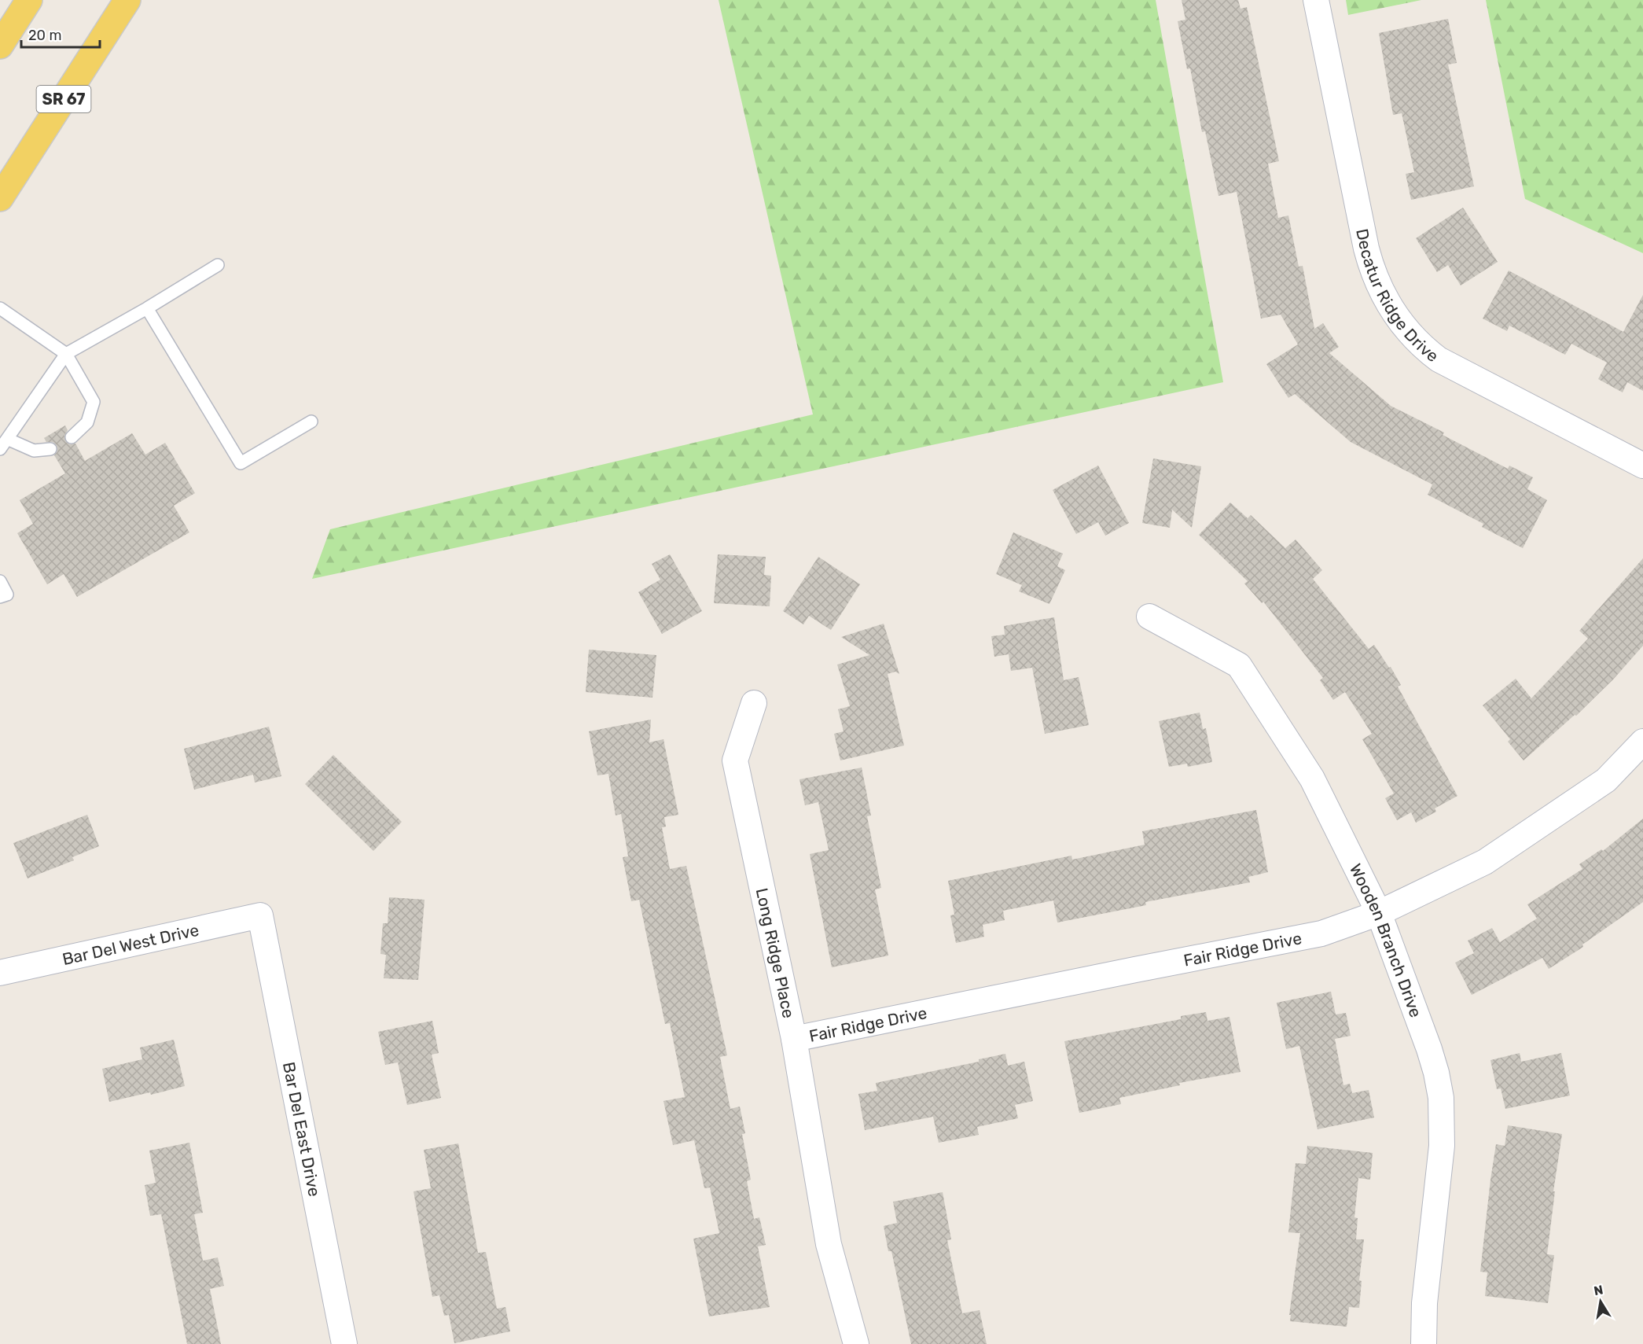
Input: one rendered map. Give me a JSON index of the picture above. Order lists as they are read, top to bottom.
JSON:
{
  "streets": {
    "main road": ["SR 67"],
    "street": [
      "Decatur Ridge Drive",
      "Wooden Branch Drive",
      "Bar Del West Drive",
      "Fair Ridge Drive",
      "Long Ridge Place",
      "Bar Del East Drive"
    ]
  },
  "crossings": [
    ["Wooden Branch Drive", "Fair Ridge Drive"],
    ["Bar Del West Drive", "Bar Del East Drive"],
    ["Fair Ridge Drive", "Long Ridge Place"]
  ],
  "scale_bar": "20 m",
  "north": "top"
}
